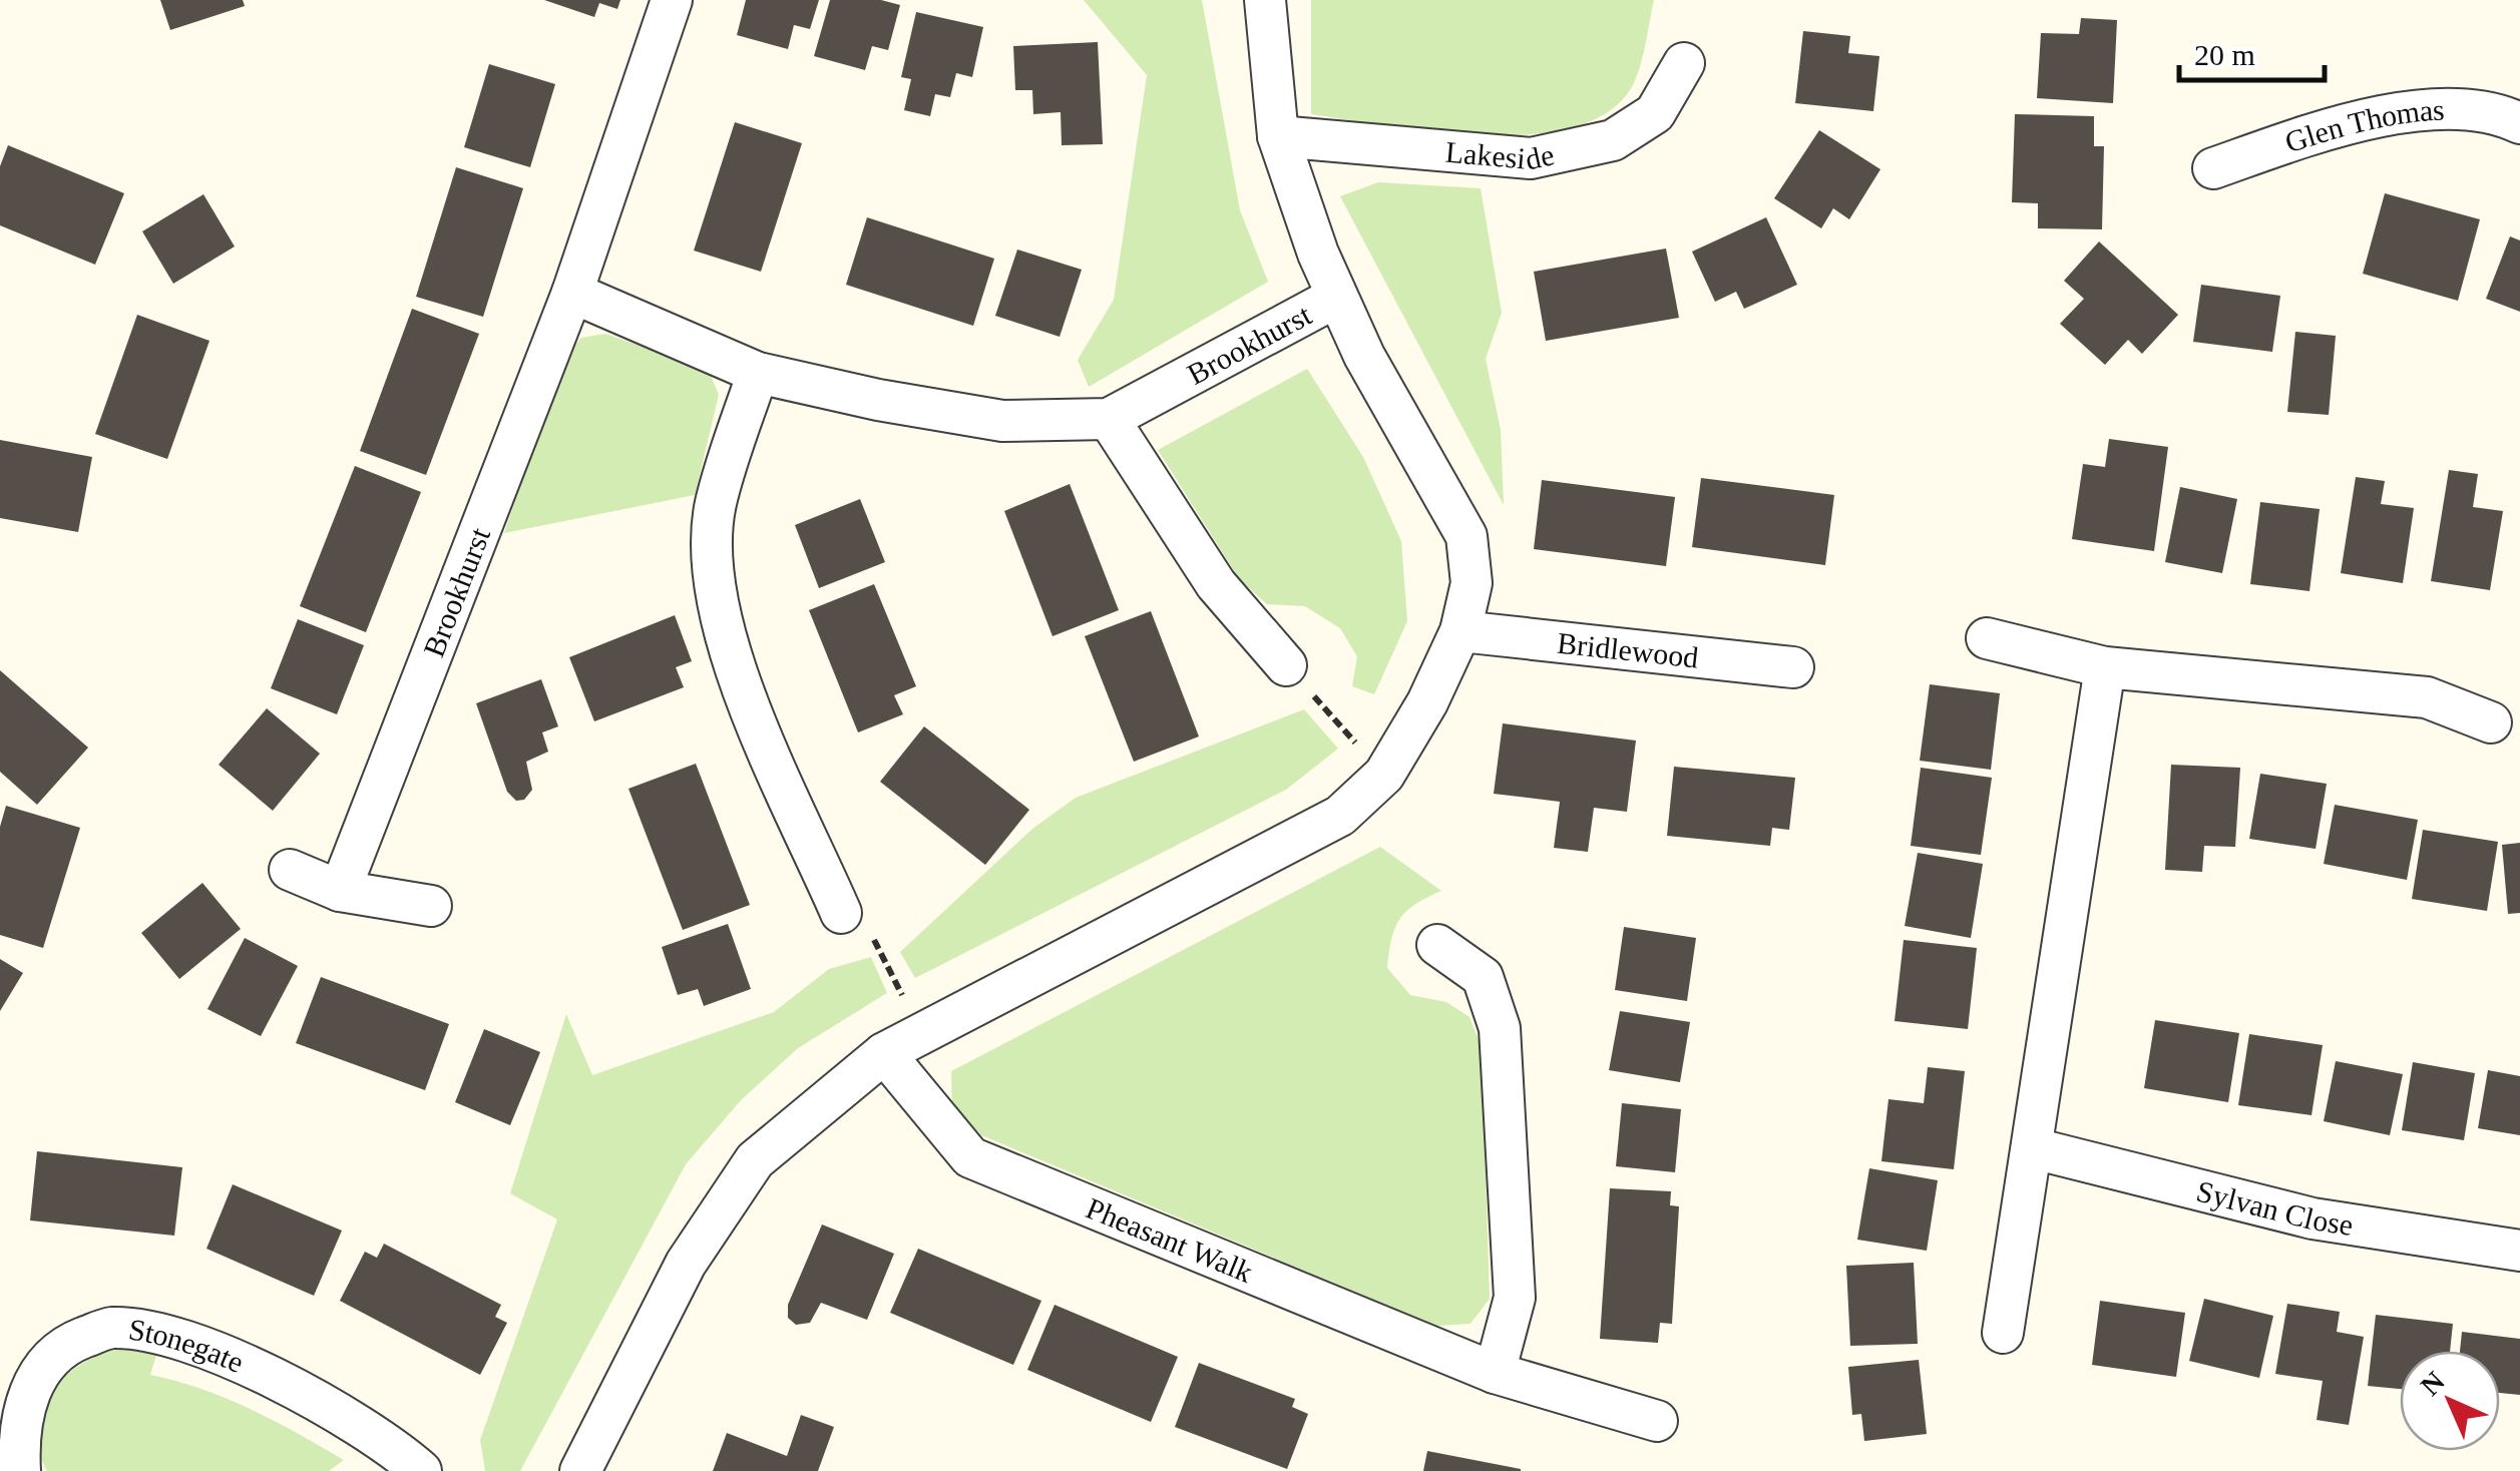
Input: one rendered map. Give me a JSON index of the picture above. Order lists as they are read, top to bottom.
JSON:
{
  "streets": {
    "street": [
      "Glen Thomas",
      "Lakeside",
      "Brookhurst",
      "Bridlewood",
      "Sylvan Close",
      "Pheasant Walk",
      "Stonegate"
    ]
  },
  "scale_bar": "20 m",
  "north": "top left"
}
